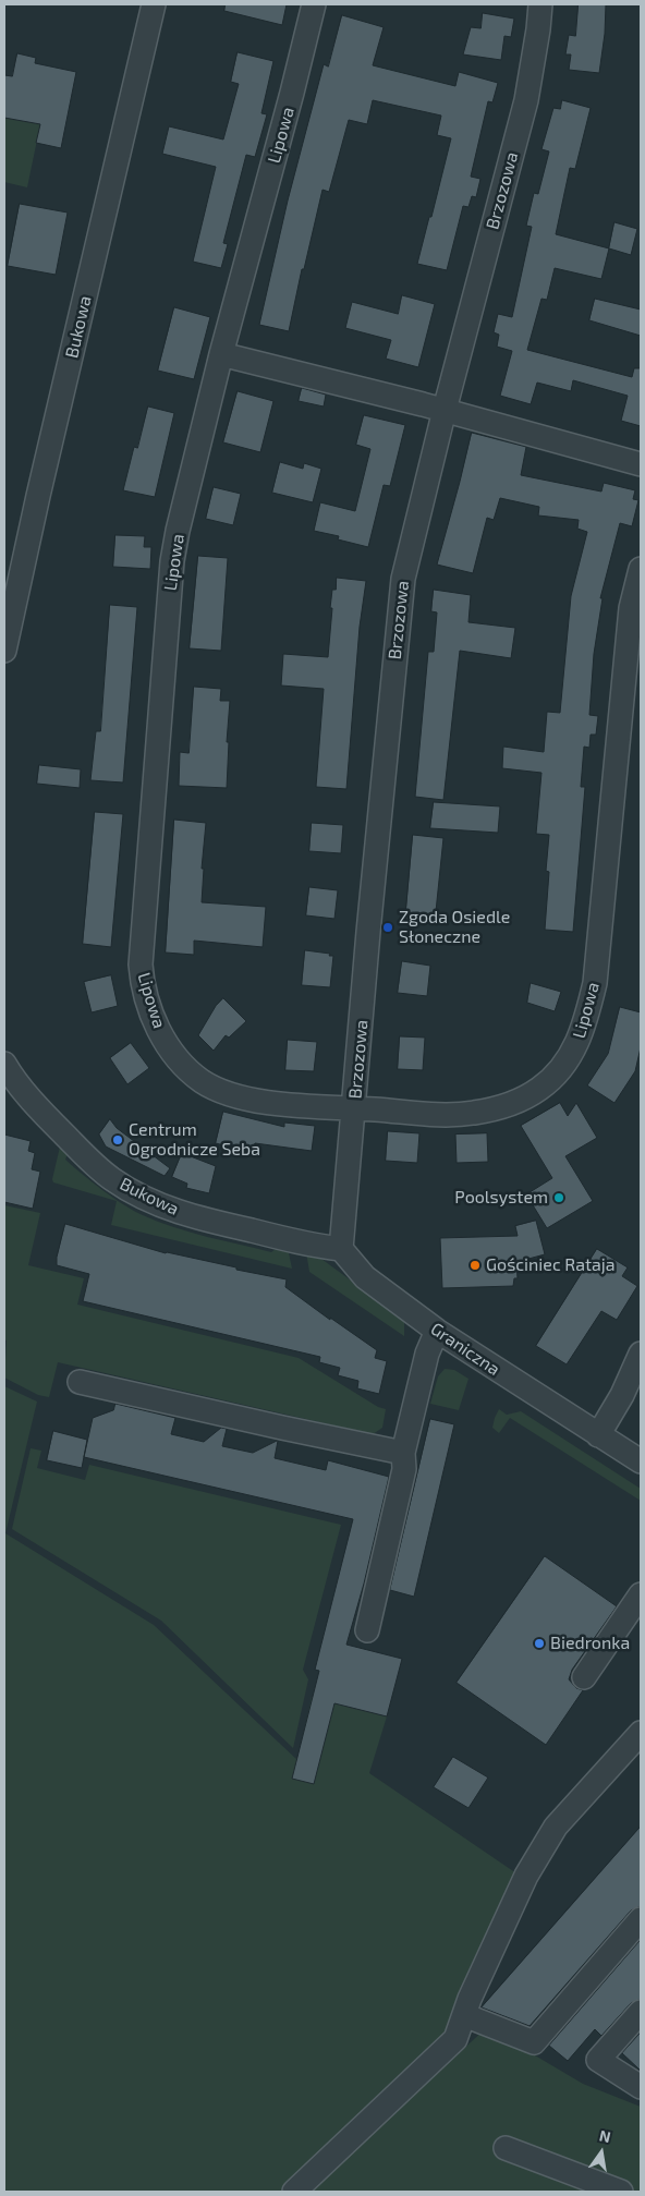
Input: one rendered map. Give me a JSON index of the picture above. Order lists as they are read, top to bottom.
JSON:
{
  "streets": {
    "street": [
      "Lipowa",
      "Brzozowa",
      "Bukowa",
      "Graniczna"
    ]
  },
  "crossings": [
    ["Lipowa", "Brzozowa"],
    ["Brzozowa", "Bukowa"],
    ["Brzozowa", "Graniczna"],
    ["Bukowa", "Graniczna"]
  ],
  "places": [
    "Zgoda Osiedle Słoneczne",
    "Centrum Ogrodnicze Seba",
    "Poolsystem",
    "Gościniec Rataja",
    "Biedronka"
  ],
  "north": "top"
}
